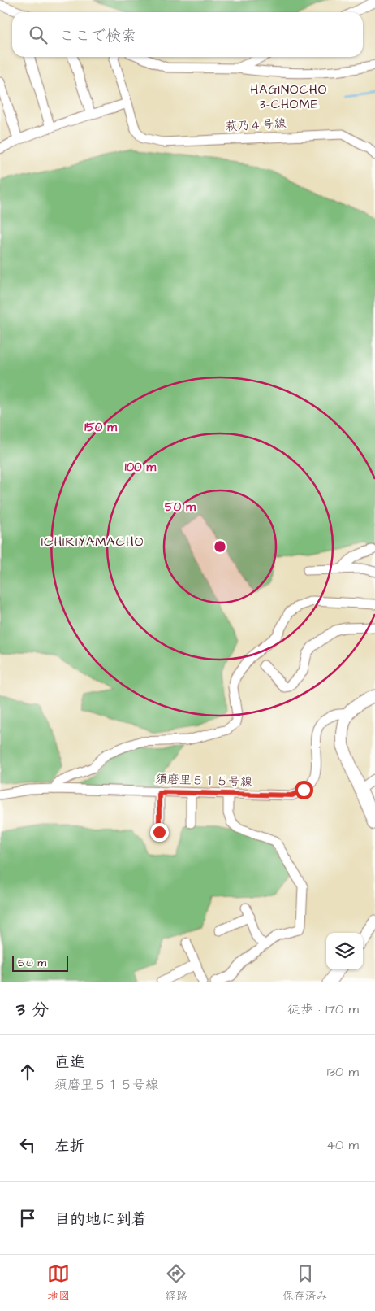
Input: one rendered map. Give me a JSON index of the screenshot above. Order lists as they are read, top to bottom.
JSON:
{
  "streets": {
    "street": ["萩乃４号線", "須磨里５１５号線"]
  },
  "districts": ["HAGINOCHO 3-CHOME", "ICHIRIYAMACHO"],
  "scale_bar": "50 m",
  "page": {
    "search": "ここで検索",
    "scale": "50 m",
    "heading": ["3 分", "徒歩 · 170 m"],
    "list": [
      ["直進", "須磨里５１５号線", "130 m"],
      ["左折", "40 m"],
      "目的地に到着"
    ],
    "nav": ["地図", "経路", "保存済み"]
  },
  "rings": ["150 m", "100 m", "50 m"]
}
